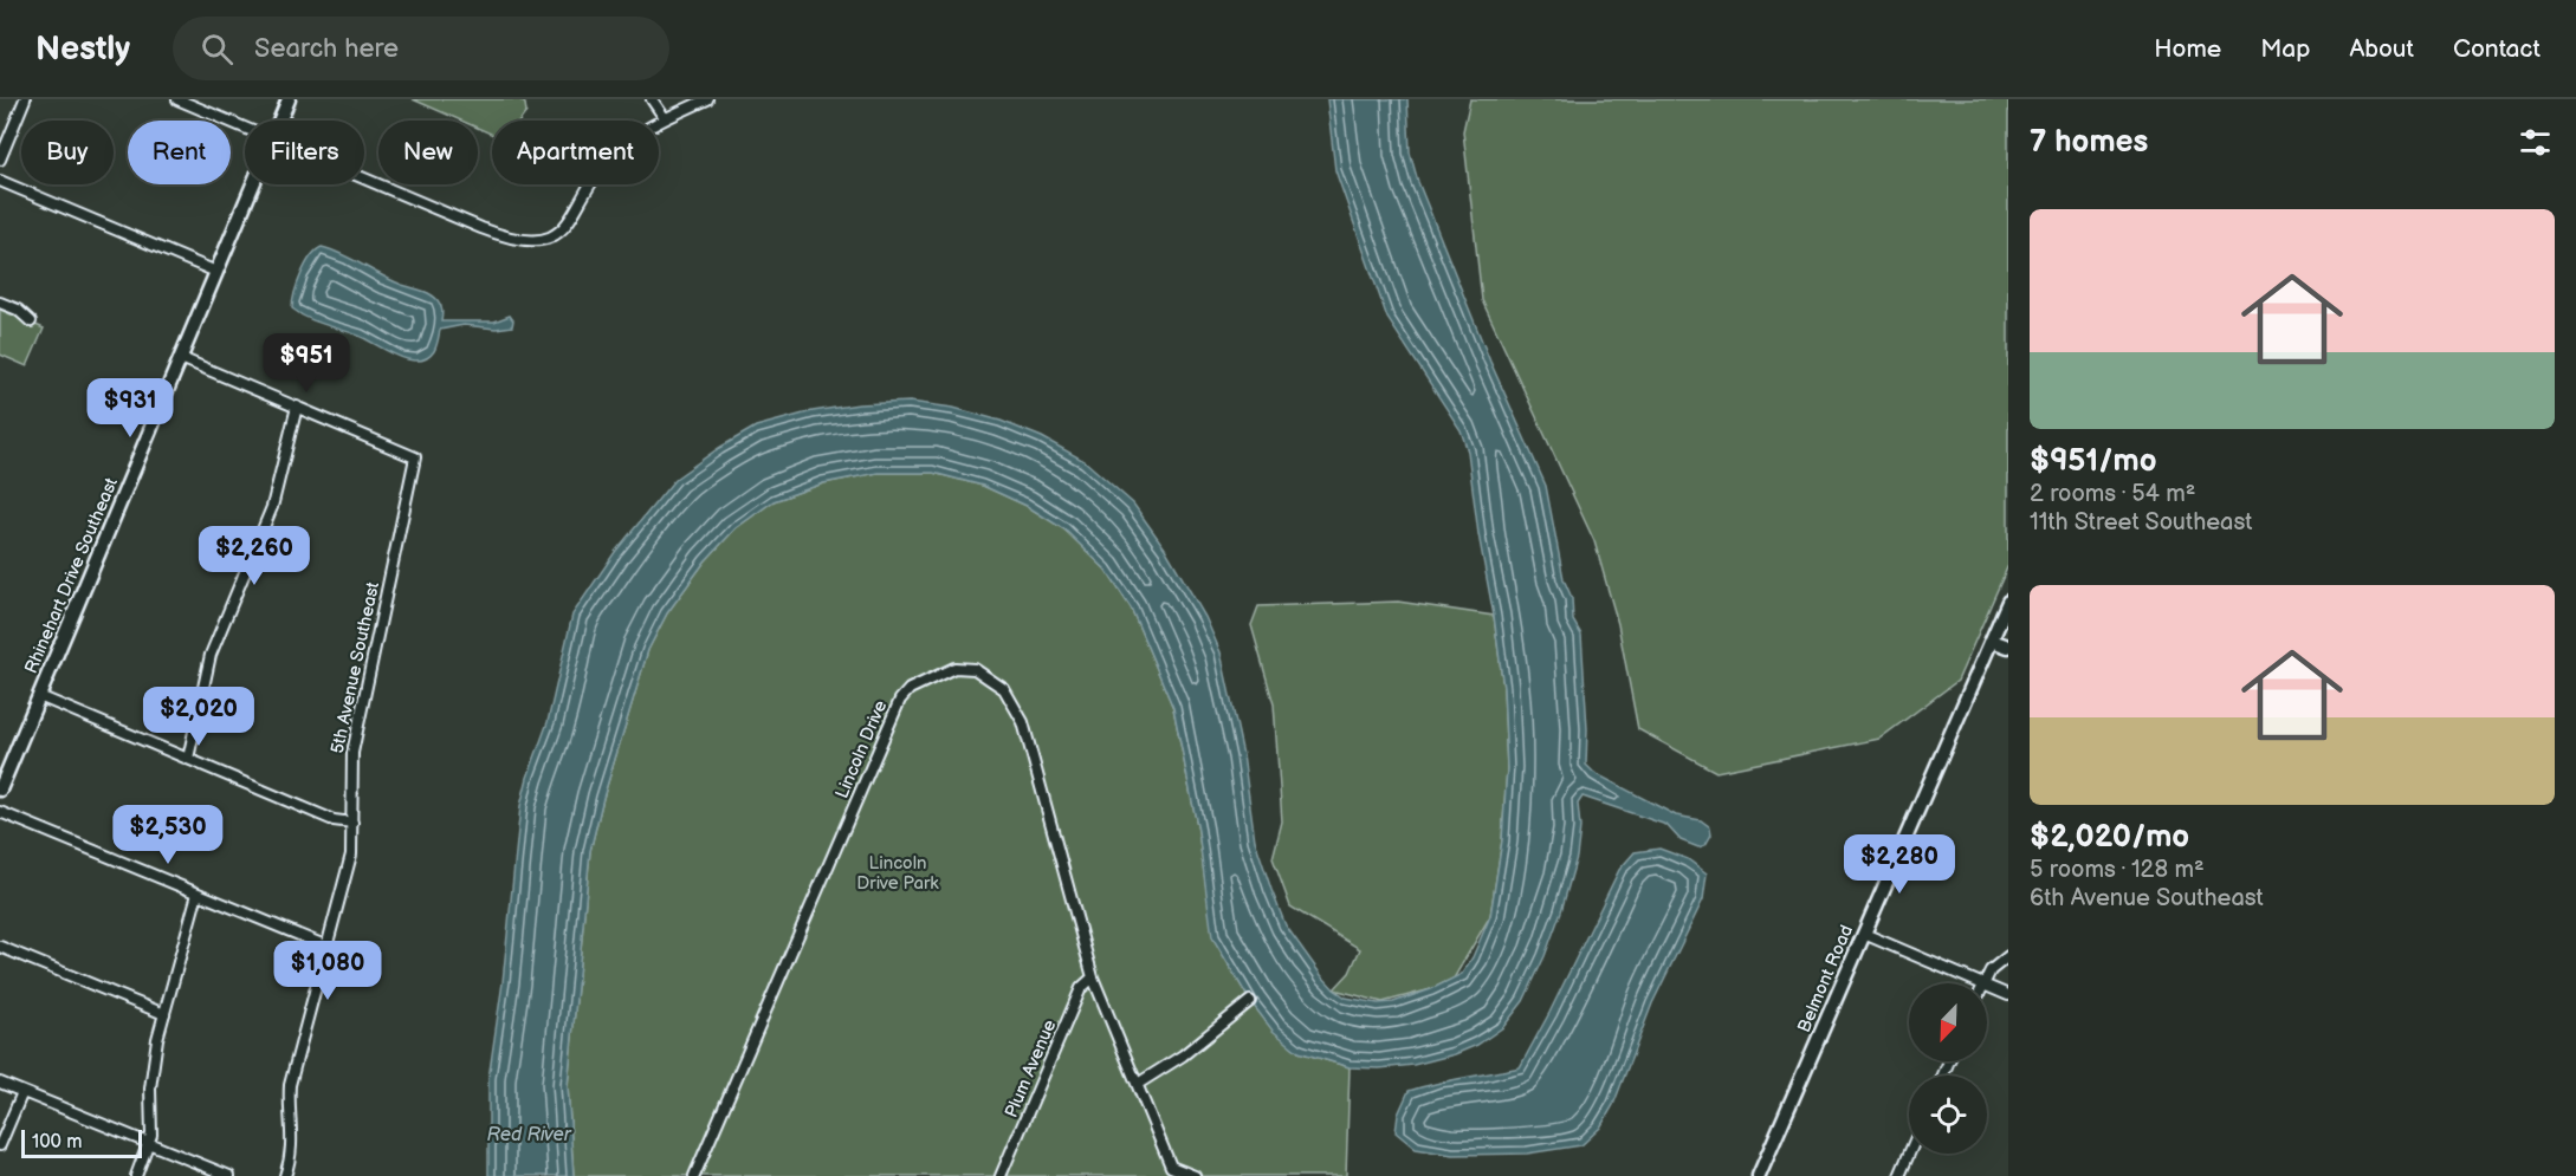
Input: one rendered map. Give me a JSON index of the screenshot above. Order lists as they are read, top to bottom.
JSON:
{
  "streets": {
    "street": [
      "Rhinehart Drive Southeast",
      "5th Avenue Southeast",
      "Lincoln Drive",
      "Belmont Road",
      "Plum Avenue"
    ]
  },
  "crossings": [
    ["Lincoln Drive", "Plum Avenue"]
  ],
  "water": ["Red River"],
  "parks": ["Lincoln Drive Park"],
  "scale_bar": "100 m",
  "north": "bottom left",
  "page": {
    "header": "Nestly",
    "search": "Search here",
    "nav": [
      "Home",
      "Map",
      "About",
      "Contact"
    ],
    "heading": "7 homes",
    "chip": [
      "Buy",
      "Rent",
      "Filters",
      "New",
      "Apartment"
    ],
    "list": [
      {
        "name": "$951/mo",
        "note": "2 rooms · 54 m² · 11th Street Southeast"
      },
      {
        "name": "$2,020/mo",
        "note": "5 rooms · 128 m² · 6th Avenue Southeast"
      }
    ],
    "price": [
      "$951",
      "$931",
      "$2,260",
      "$2,020",
      "$2,530",
      "$2,280",
      "$1,080"
    ],
    "scale": "100 m"
  }
}
